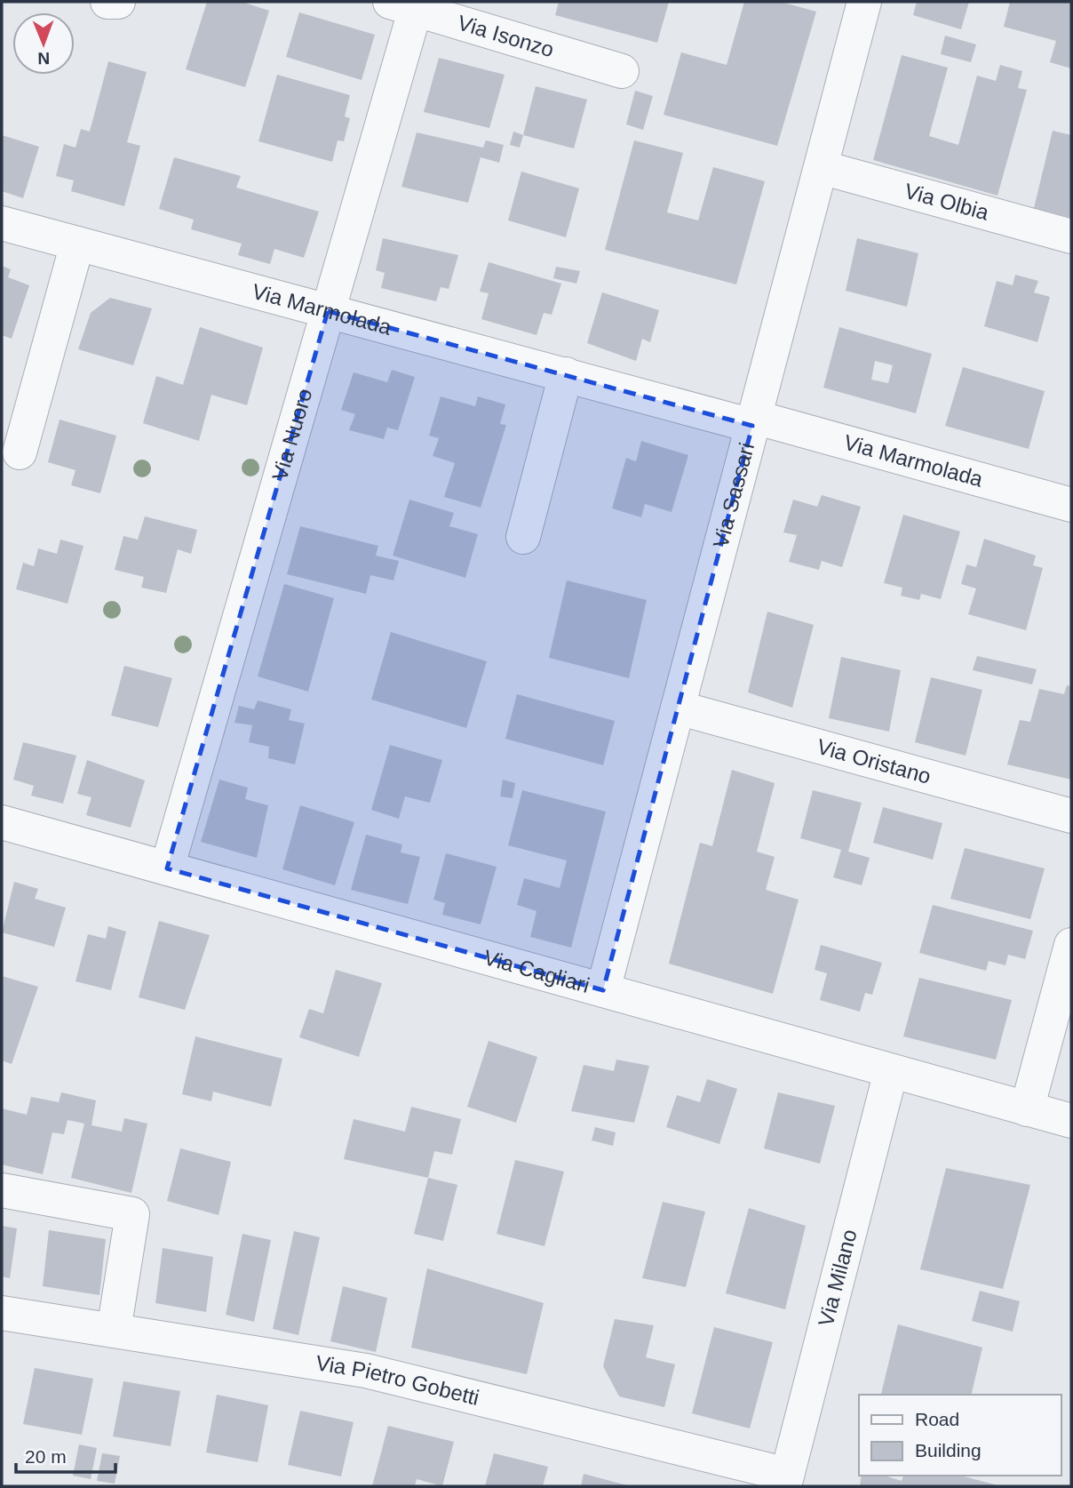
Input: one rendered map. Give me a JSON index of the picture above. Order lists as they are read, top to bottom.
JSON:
{
  "streets": {
    "street": [
      "Via Isonzo",
      "Via Olbia",
      "Via Marmolada",
      "Via Nuoro",
      "Via Sassari",
      "Via Oristano",
      "Via Cagliari",
      "Via Milano",
      "Via Pietro Gobetti"
    ]
  },
  "crossings": [
    ["Via Isonzo", "Via Nuoro"],
    ["Via Olbia", "Via Sassari"],
    ["Via Marmolada", "Via Nuoro"],
    ["Via Marmolada", "Via Sassari"],
    ["Via Nuoro", "Via Cagliari"],
    ["Via Sassari", "Via Oristano"],
    ["Via Sassari", "Via Cagliari"],
    ["Via Cagliari", "Via Milano"],
    ["Via Milano", "Via Pietro Gobetti"]
  ],
  "legend": ["Road", "Building"],
  "scale_bar": "20 m",
  "north": "bottom"
}
